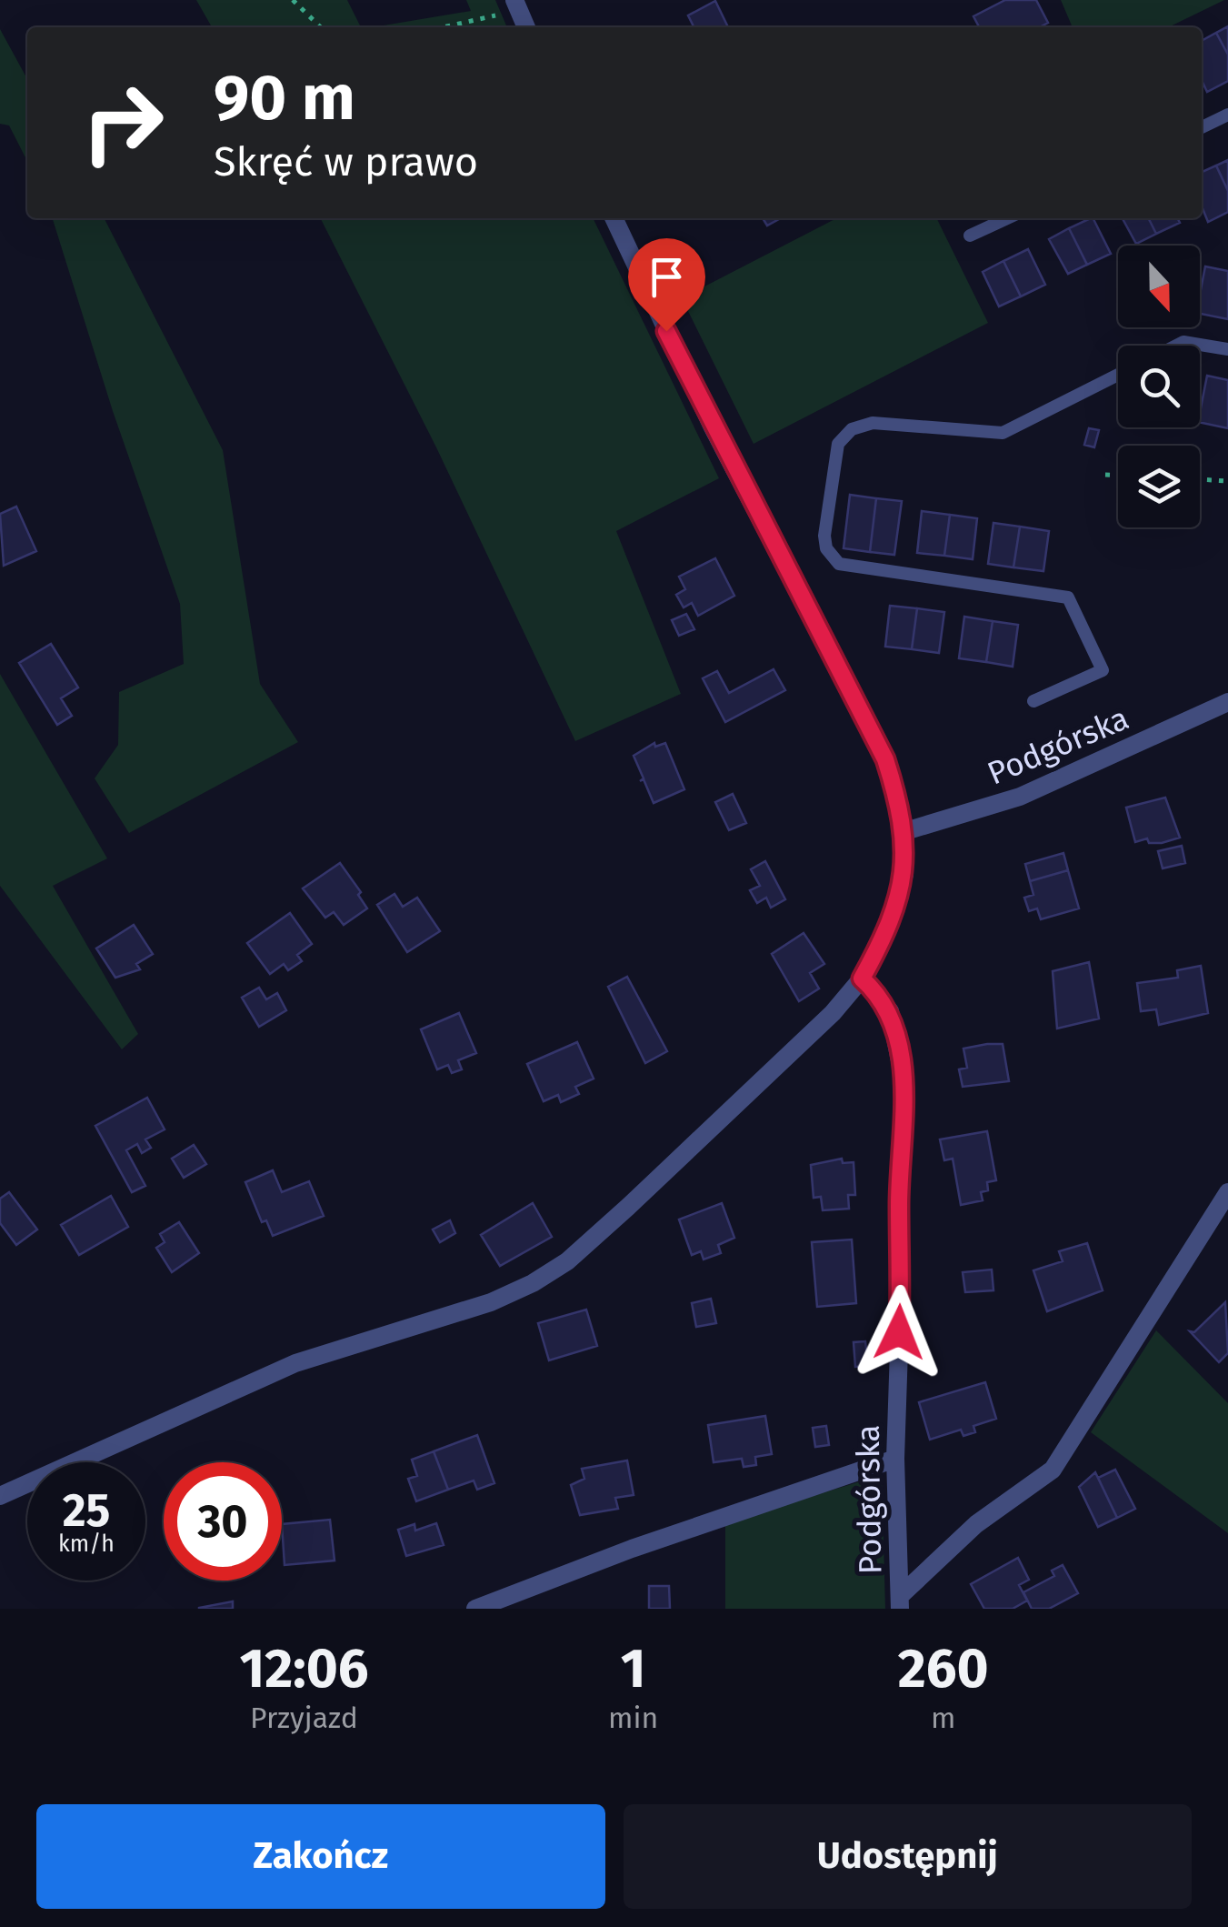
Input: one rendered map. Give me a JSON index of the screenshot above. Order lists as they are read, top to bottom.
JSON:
{
  "streets": {
    "street": ["Podgórska"]
  },
  "north": "bottom",
  "page": {
    "turn": ["90 m", "Skręć w prawo"],
    "speed": "25 km/h",
    "limit": "30",
    "eta": [
      "12:06",
      "Przyjazd",
      "1",
      "min",
      "260",
      "m"
    ],
    "buttons": ["Zakończ", "Udostępnij"]
  }
}
